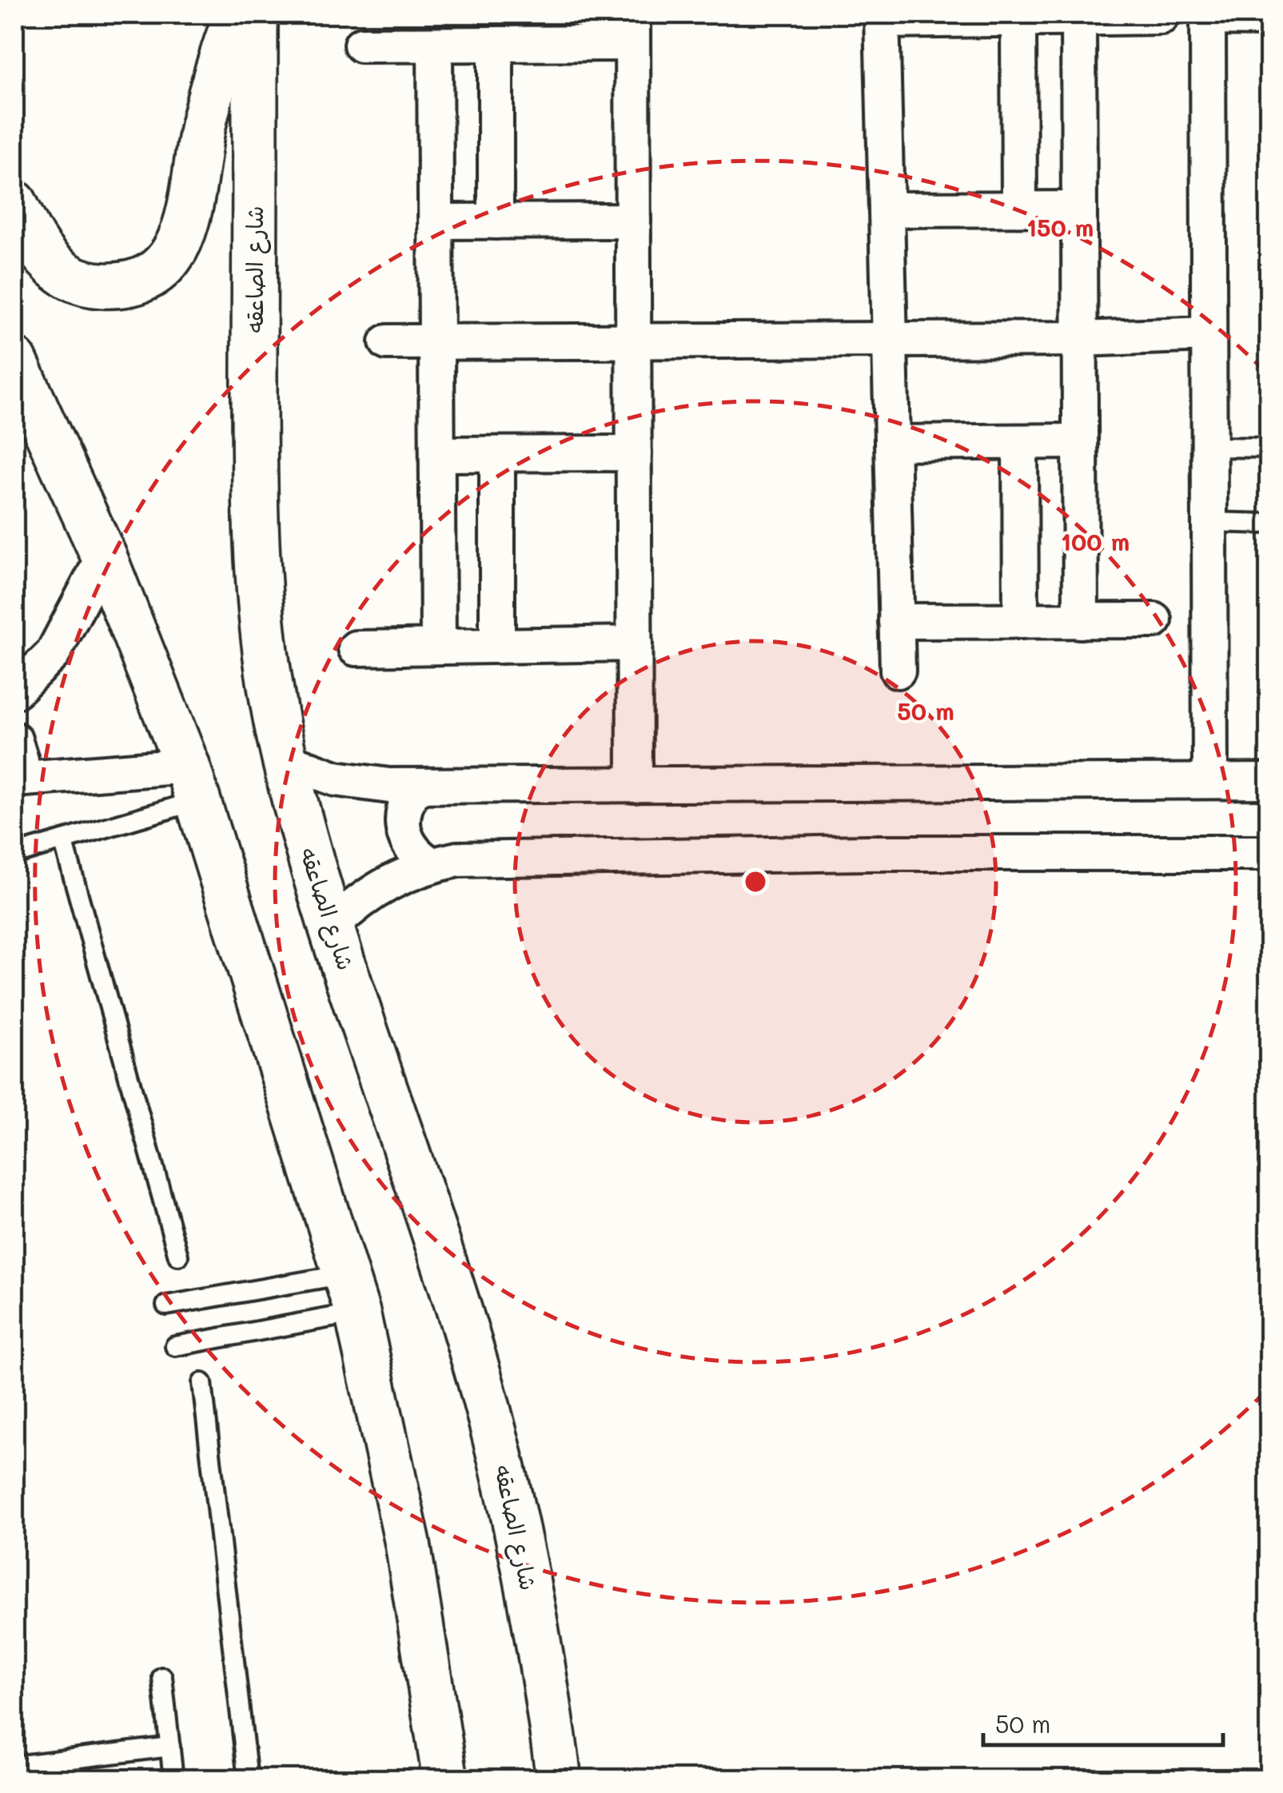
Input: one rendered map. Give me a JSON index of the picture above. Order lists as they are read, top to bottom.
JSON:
{
  "streets": {
    "street": ["شارع الصاعقه"]
  },
  "scale_bar": "50 m",
  "rings": ["150 m", "100 m", "50 m"]
}
